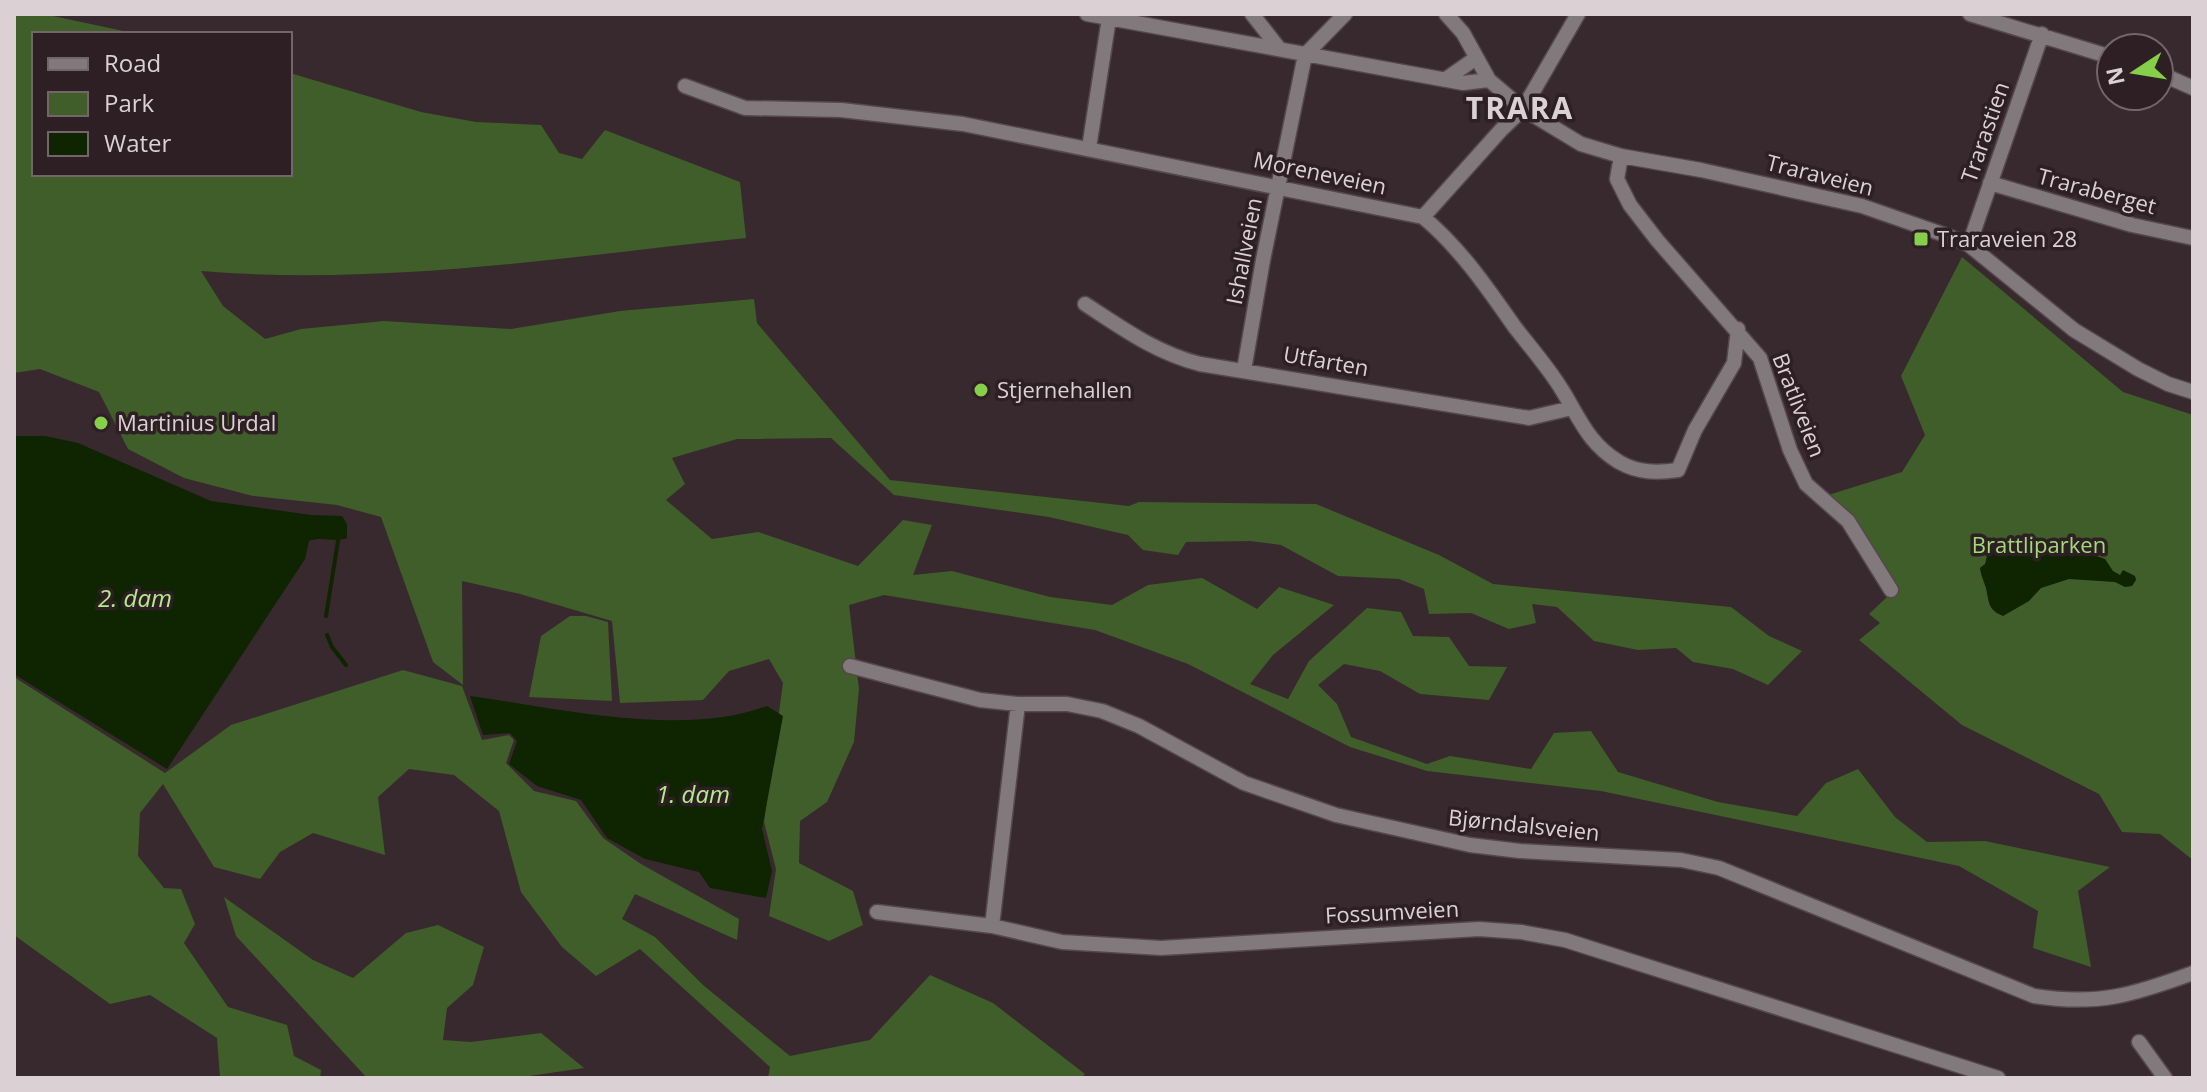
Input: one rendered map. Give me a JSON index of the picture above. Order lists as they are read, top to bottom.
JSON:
{
  "streets": {
    "street": [
      "Trarastien",
      "Moreneveien",
      "Traraveien",
      "Traraberget",
      "Ishallveien",
      "Utfarten",
      "Bratliveien",
      "Bjørndalsveien",
      "Fossumveien"
    ]
  },
  "crossings": [
    ["Trarastien", "Traraveien"],
    ["Trarastien", "Traraberget"],
    ["Moreneveien", "Ishallveien"],
    ["Traraveien", "Bratliveien"],
    ["Ishallveien", "Utfarten"]
  ],
  "districts": ["TRARA"],
  "water": ["2. dam", "1. dam"],
  "parks": ["Brattliparken"],
  "places": {
    "transit": ["Traraveien 28"],
    "other": ["Stjernehallen", "Martinius Urdal"]
  },
  "legend": ["Road", "Park", "Water"],
  "north": "left"
}
